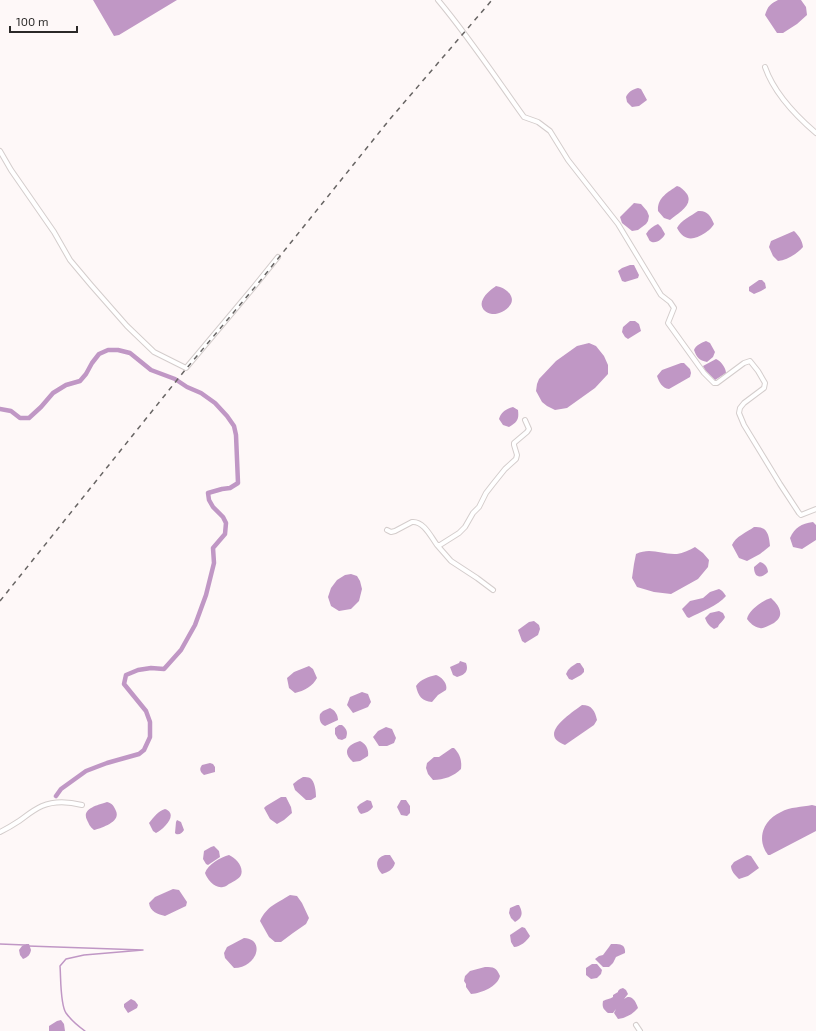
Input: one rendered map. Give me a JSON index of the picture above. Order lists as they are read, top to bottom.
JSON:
{
  "scale_bar": "100 m"
}
